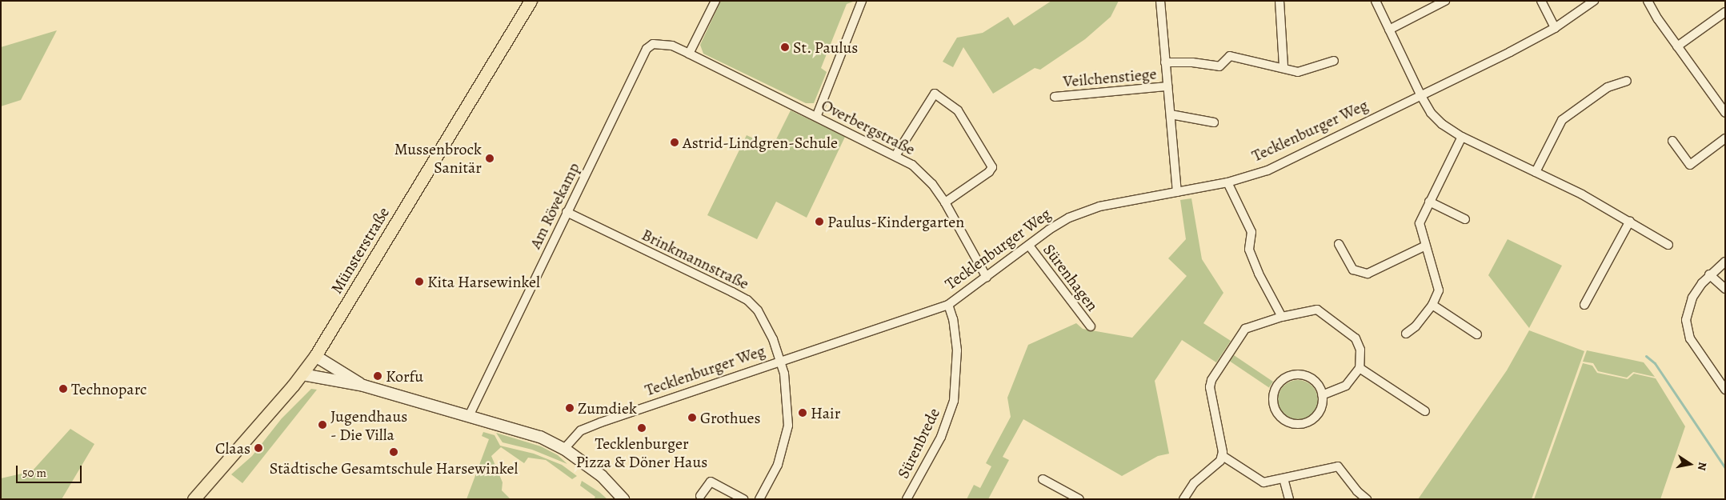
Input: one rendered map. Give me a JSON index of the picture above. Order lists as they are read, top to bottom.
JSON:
{
  "streets": {
    "main road": ["Münsterstraße"],
    "street": [
      "Veilchenstiege",
      "Overbergstraße",
      "Tecklenburger Weg",
      "Am Rövekamp",
      "Brinkmannstraße",
      "Sürenhagen",
      "Sürenbrede"
    ]
  },
  "crossings": [
    ["Overbergstraße", "Tecklenburger Weg"],
    ["Overbergstraße", "Am Rövekamp"],
    ["Tecklenburger Weg", "Brinkmannstraße"],
    ["Tecklenburger Weg", "Sürenhagen"],
    ["Tecklenburger Weg", "Sürenbrede"],
    ["Am Rövekamp", "Brinkmannstraße"]
  ],
  "places": [
    "St. Paulus",
    "Astrid-Lindgren-Schule",
    "Mussenbrock Sanitär",
    "Paulus-Kindergarten",
    "Kita Harsewinkel",
    "Korfu",
    "Technoparc",
    "Zumdiek",
    "Hair",
    "Grothues",
    "Jugendhaus - Die Villa",
    "Tecklenburger Pizza & Döner Haus",
    "Claas",
    "Städtische Gesamtschule Harsewinkel"
  ],
  "scale_bar": "50 m",
  "north": "right"
}
